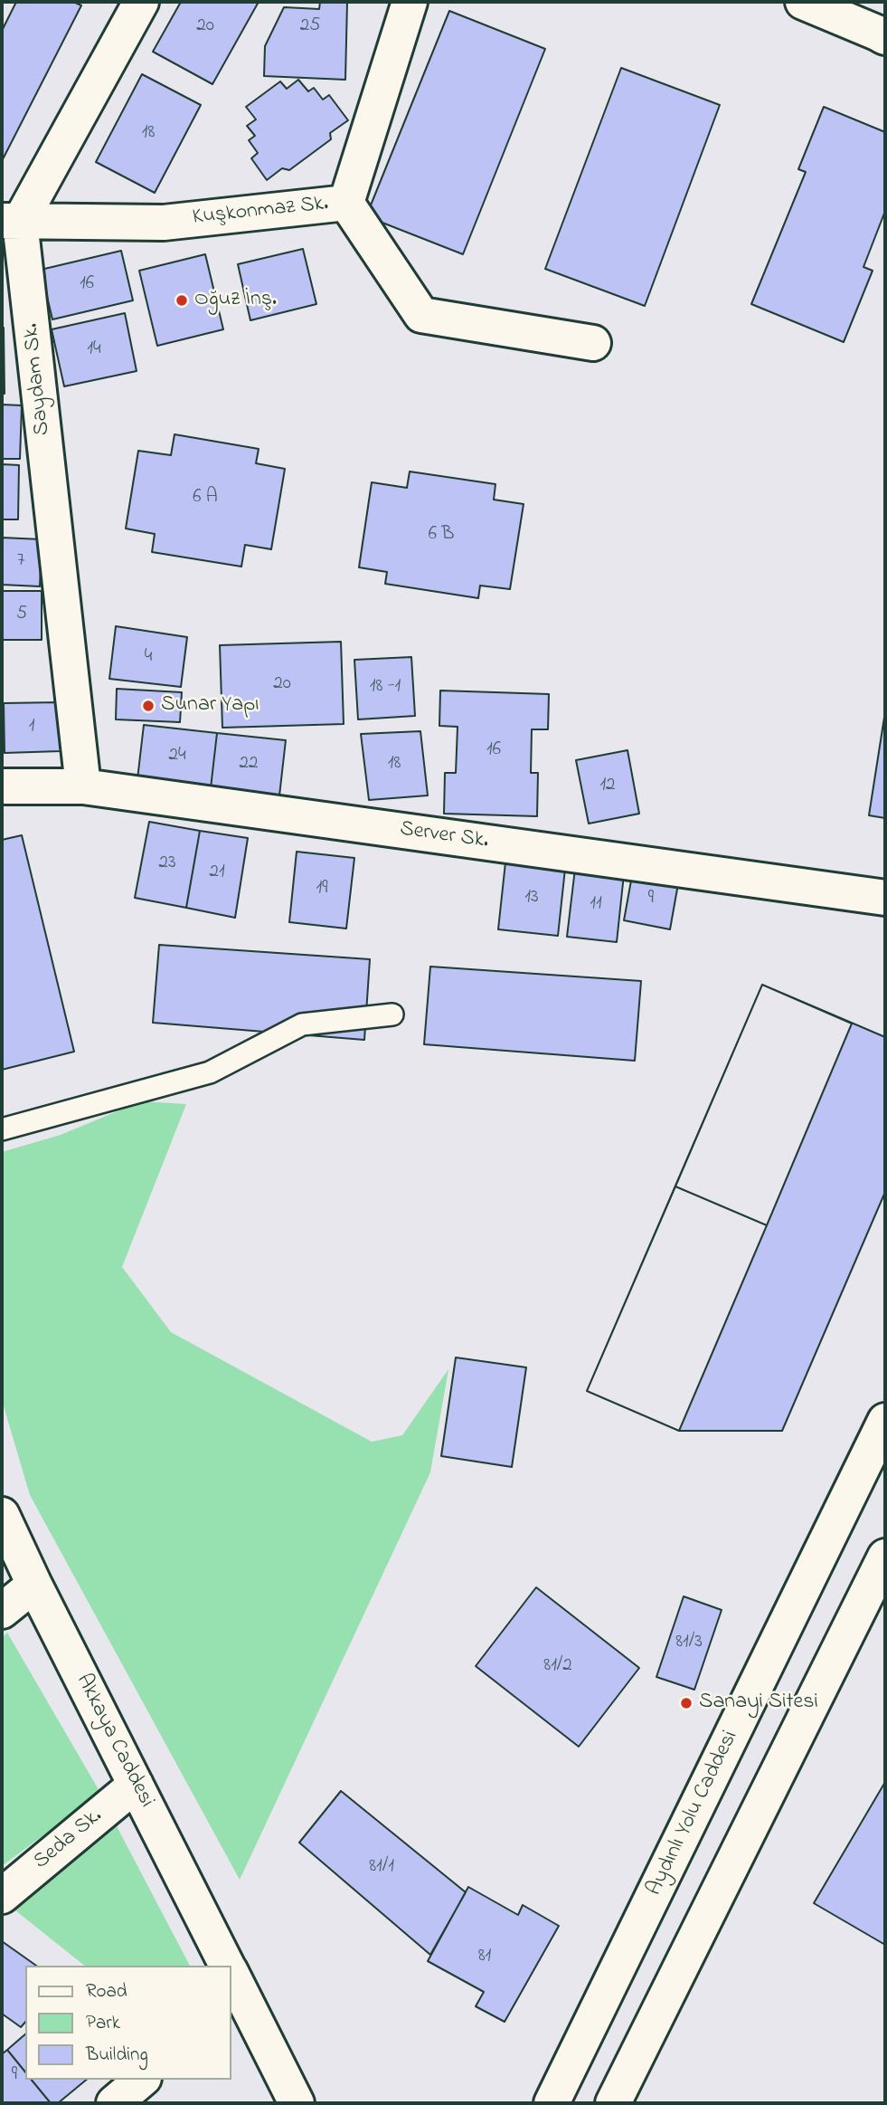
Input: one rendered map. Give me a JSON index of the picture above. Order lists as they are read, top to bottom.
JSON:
{
  "streets": {
    "street": [
      "Kuşkonmaz Sk.",
      "Saydam Sk.",
      "Server Sk.",
      "Akkaya Caddesi",
      "Aydınlı Yolu Caddesi",
      "Seda Sk."
    ]
  },
  "crossings": [
    ["Kuşkonmaz Sk.", "Saydam Sk."],
    ["Saydam Sk.", "Server Sk."],
    ["Akkaya Caddesi", "Seda Sk."]
  ],
  "places": ["Oğuz İnş.", "Sunar Yapı", "Sanayi Sitesi"],
  "house_numbers": [
    "20",
    "25",
    "18",
    "16",
    "14",
    "6 A",
    "6 B",
    "7",
    "5",
    "4",
    "20",
    "18 -1",
    "1",
    "16",
    "24",
    "22",
    "18",
    "12",
    "23",
    "21",
    "19",
    "13",
    "9",
    "11",
    "81/3",
    "81/2",
    "81/1",
    "81",
    "9"
  ],
  "legend": ["Road", "Park", "Building"]
}
